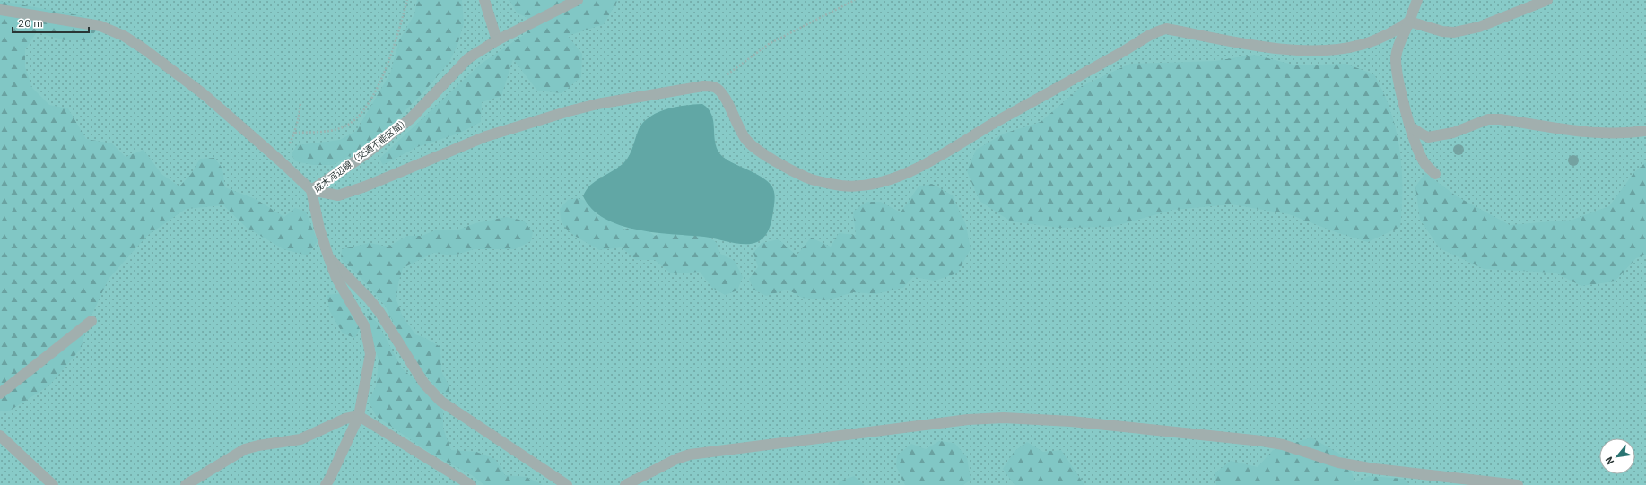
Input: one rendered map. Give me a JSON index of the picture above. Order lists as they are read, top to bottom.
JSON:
{
  "streets": {
    "lane": ["成木河辺線（交通不能区間）"]
  },
  "scale_bar": "20 m",
  "north": "bottom left"
}
